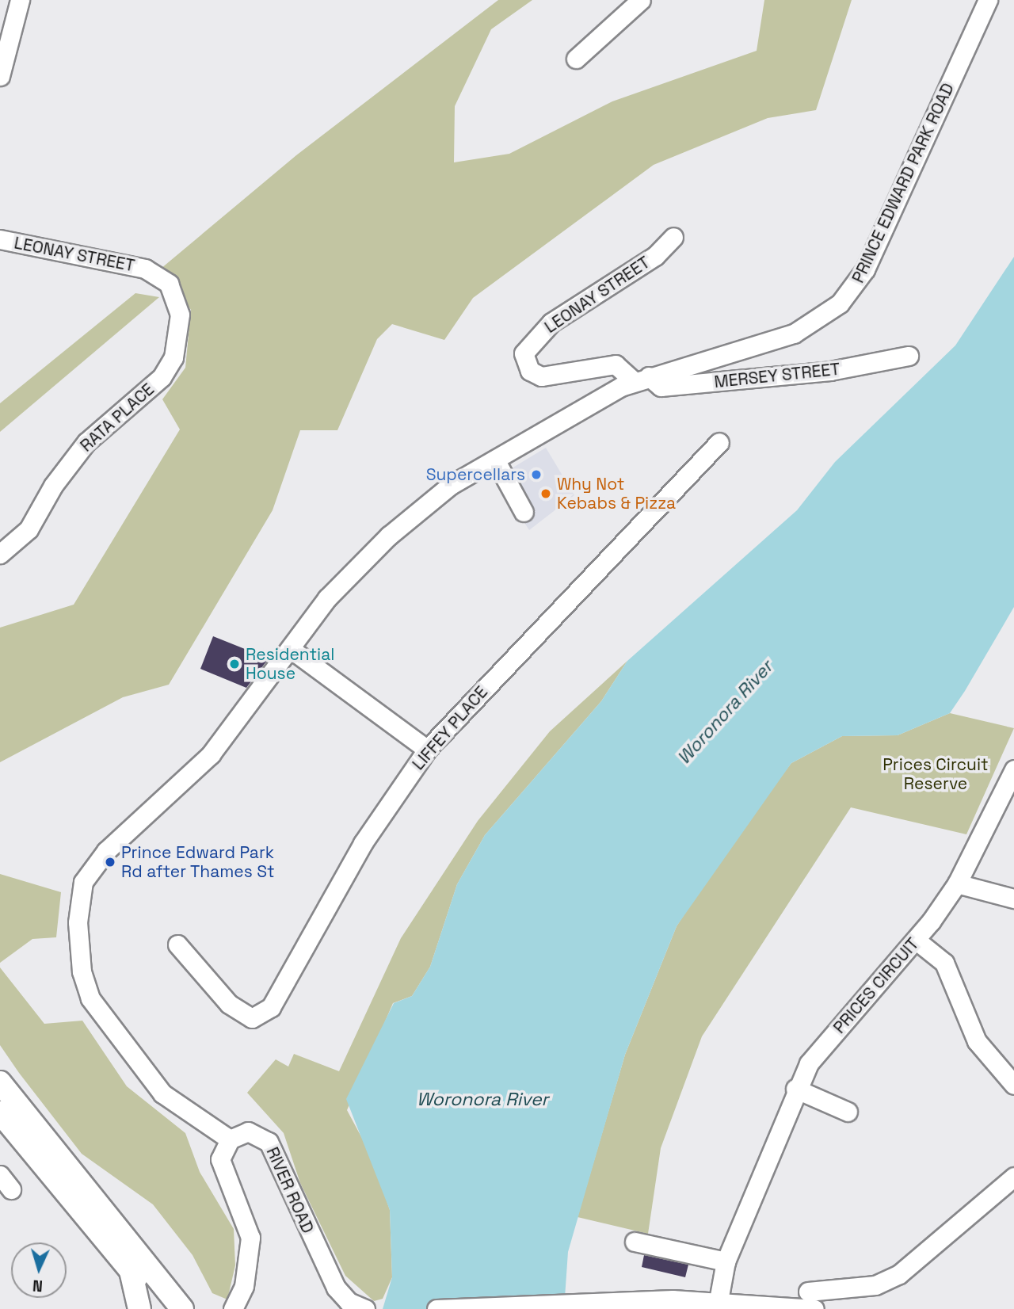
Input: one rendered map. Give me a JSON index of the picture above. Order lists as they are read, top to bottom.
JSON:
{
  "streets": {
    "street": [
      "PRINCE EDWARD PARK ROAD",
      "LEONAY STREET",
      "MERSEY STREET",
      "RATA PLACE",
      "LIFFEY PLACE",
      "PRICES CIRCUIT",
      "RIVER ROAD"
    ]
  },
  "crossings": [
    ["PRINCE EDWARD PARK ROAD", "LEONAY STREET"],
    ["PRINCE EDWARD PARK ROAD", "MERSEY STREET"],
    ["PRINCE EDWARD PARK ROAD", "RIVER ROAD"],
    ["LEONAY STREET", "MERSEY STREET"],
    ["LEONAY STREET", "RATA PLACE"]
  ],
  "water": ["Woronora River"],
  "parks": ["Prices Circuit Reserve"],
  "places": [
    "Supercellars",
    "Why Not Kebabs & Pizza",
    "Residential House",
    "Prince Edward Park Rd after Thames St"
  ],
  "north": "bottom"
}
